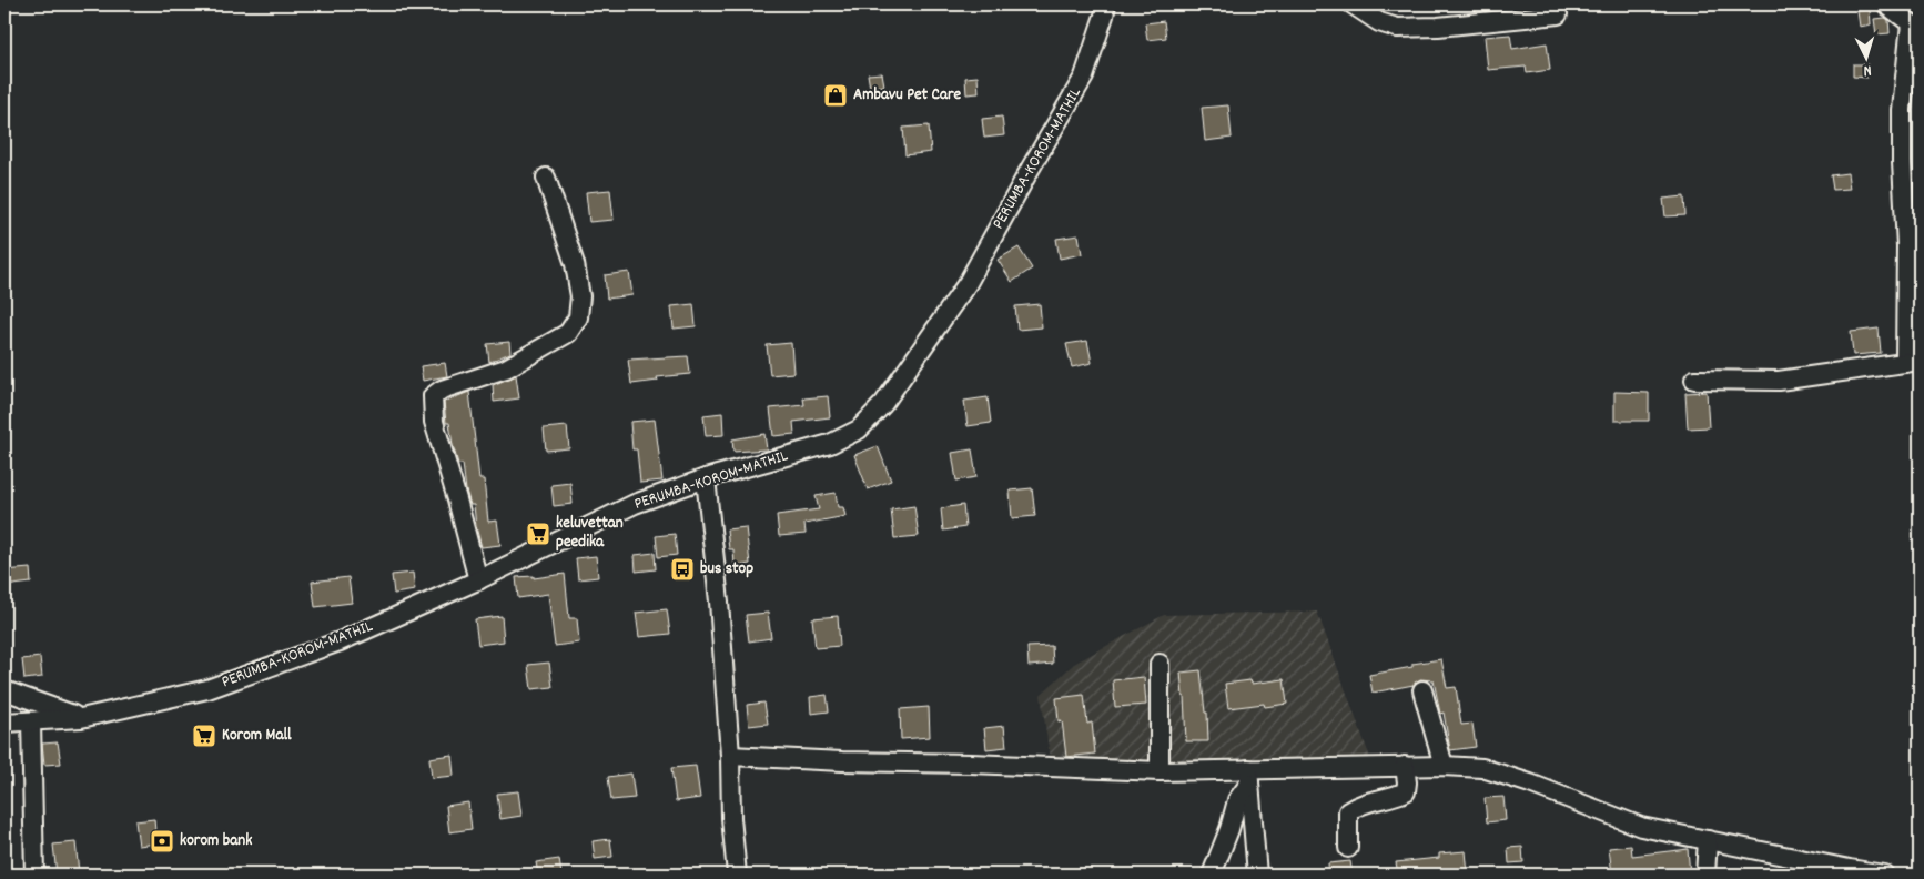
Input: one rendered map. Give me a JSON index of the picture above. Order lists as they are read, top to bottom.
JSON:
{
  "streets": {
    "street": ["PERUMBA-KOROM-MATHIL"]
  },
  "places": {
    "shop": ["Ambavu Pet Care"],
    "supermarket": ["keluvettan peedika", "Korom Mall"],
    "bus stop": ["bus stop"],
    "bank": ["korom bank"]
  },
  "north": "bottom"
}
